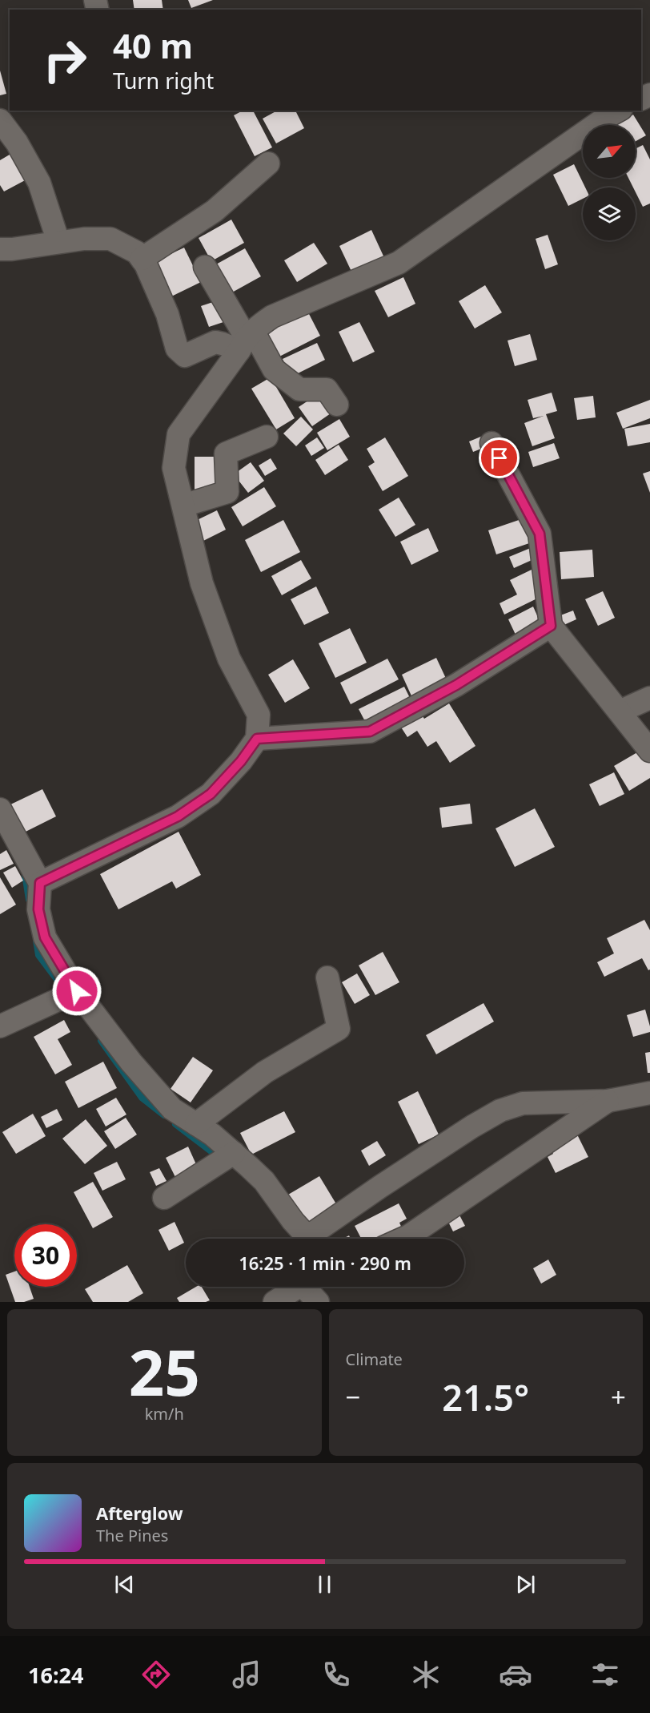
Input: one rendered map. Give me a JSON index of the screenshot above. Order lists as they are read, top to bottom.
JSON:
{
  "north": "top right",
  "page": {
    "turn": ["40 m", "Turn right"],
    "limit": "30",
    "trip": "16:25 · 1 min · 290 m",
    "tile": [
      ["25", "km/h"],
      "Climate"
    ],
    "heat": ["−", "21.5°", "+"],
    "song": ["Afterglow", "The Pines"],
    "tabs": "16:24"
  }
}
